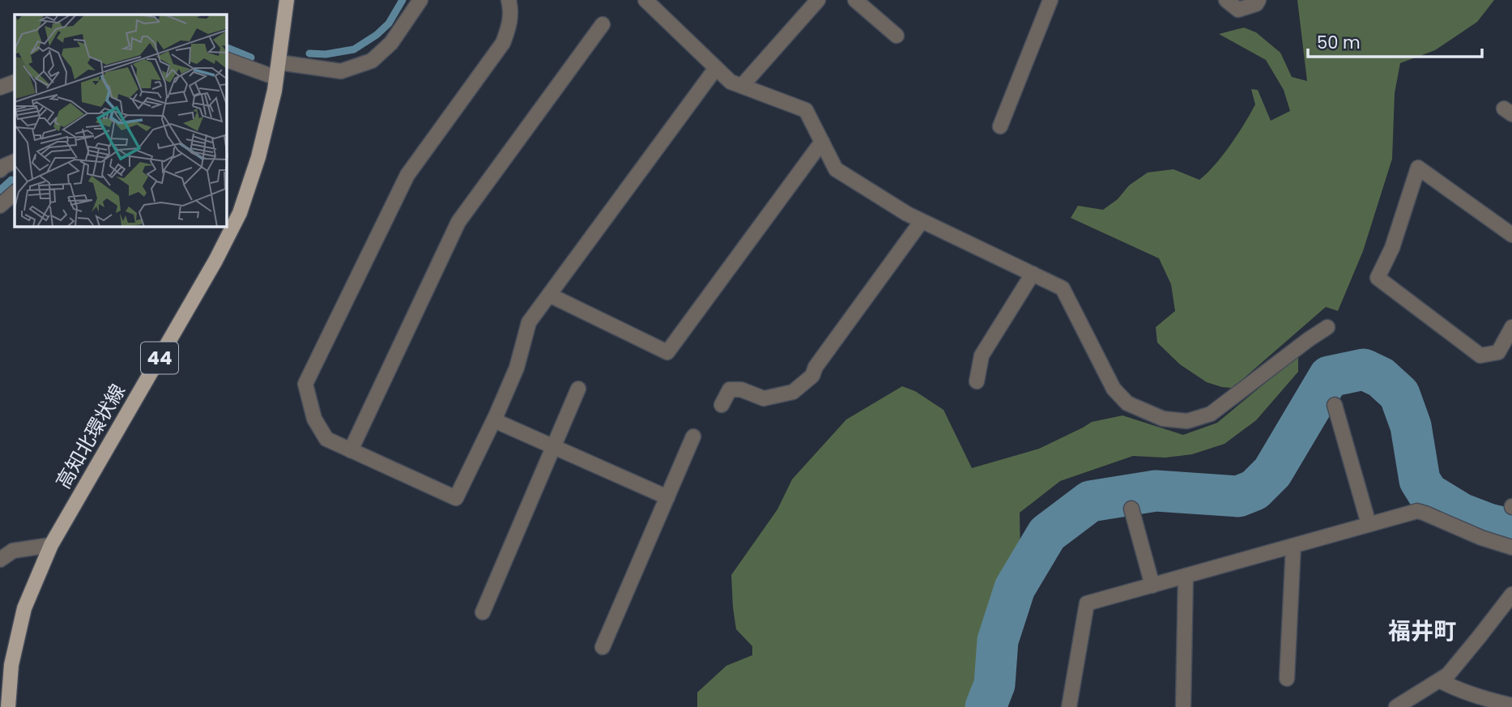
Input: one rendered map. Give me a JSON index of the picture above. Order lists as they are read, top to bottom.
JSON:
{
  "streets": {
    "main road": ["44", "高知北環状線"]
  },
  "districts": ["福井町"],
  "scale_bar": "50 m"
}
